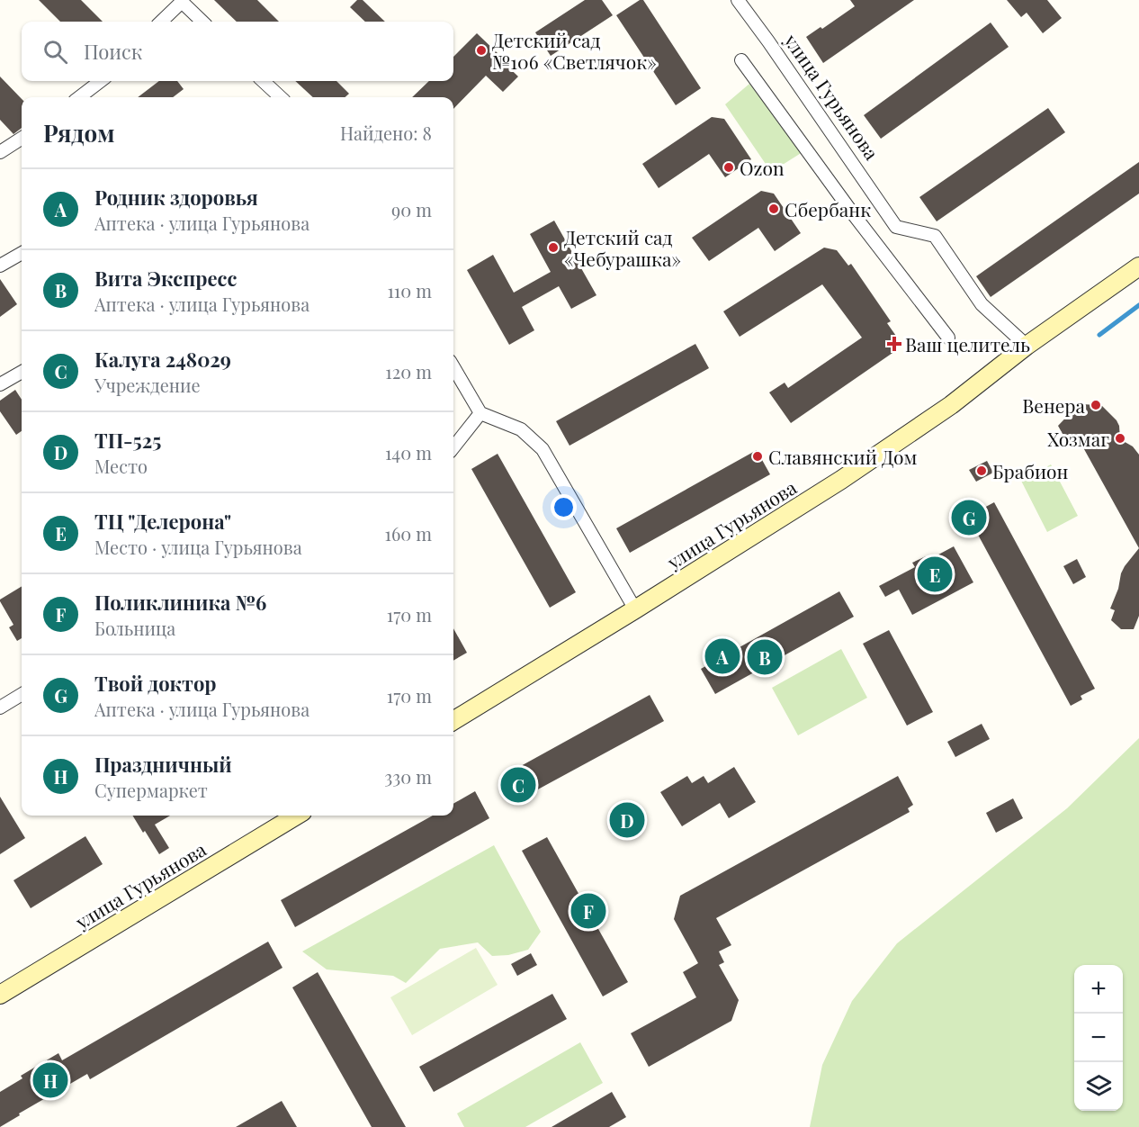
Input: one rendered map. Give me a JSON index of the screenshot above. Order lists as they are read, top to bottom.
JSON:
{
  "streets": {
    "street": ["улица Гурьянова"]
  },
  "places": {
    "other": [
      "Детский сад №106 «Светлячок»",
      "Ozon",
      "Сбербанк",
      "Детский сад «Чебурашка»",
      "Венера",
      "Хозмаг",
      "Славянский Дом",
      "Брабион"
    ],
    "health": ["Ваш целитель"]
  },
  "page": {
    "search": "Поиск",
    "heading": ["Рядом", "Найдено: 8"],
    "list": [
      {
        "mark": "A",
        "name": "Родник здоровья",
        "note": "Аптека · улица Гурьянова",
        "value": "90 m"
      },
      {
        "mark": "B",
        "name": "Вита Экспресс",
        "note": "Аптека · улица Гурьянова",
        "value": "110 m"
      },
      {
        "mark": "C",
        "name": "Калуга 248029",
        "note": "Учреждение",
        "value": "120 m"
      },
      {
        "mark": "D",
        "name": "ТП-525",
        "note": "Место",
        "value": "140 m"
      },
      {
        "mark": "E",
        "name": "ТЦ \"Делерона\"",
        "note": "Место · улица Гурьянова",
        "value": "160 m"
      },
      {
        "mark": "F",
        "name": "Поликлиника №6",
        "note": "Больница",
        "value": "170 m"
      },
      {
        "mark": "G",
        "name": "Твой доктор",
        "note": "Аптека · улица Гурьянова",
        "value": "170 m"
      },
      {
        "mark": "H",
        "name": "Праздничный",
        "note": "Супермаркет",
        "value": "330 m"
      }
    ],
    "pins": [
      "G",
      "E",
      "A",
      "B",
      "C",
      "D",
      "F",
      "H"
    ],
    "map_buttons": ["+", "−"]
  }
}
